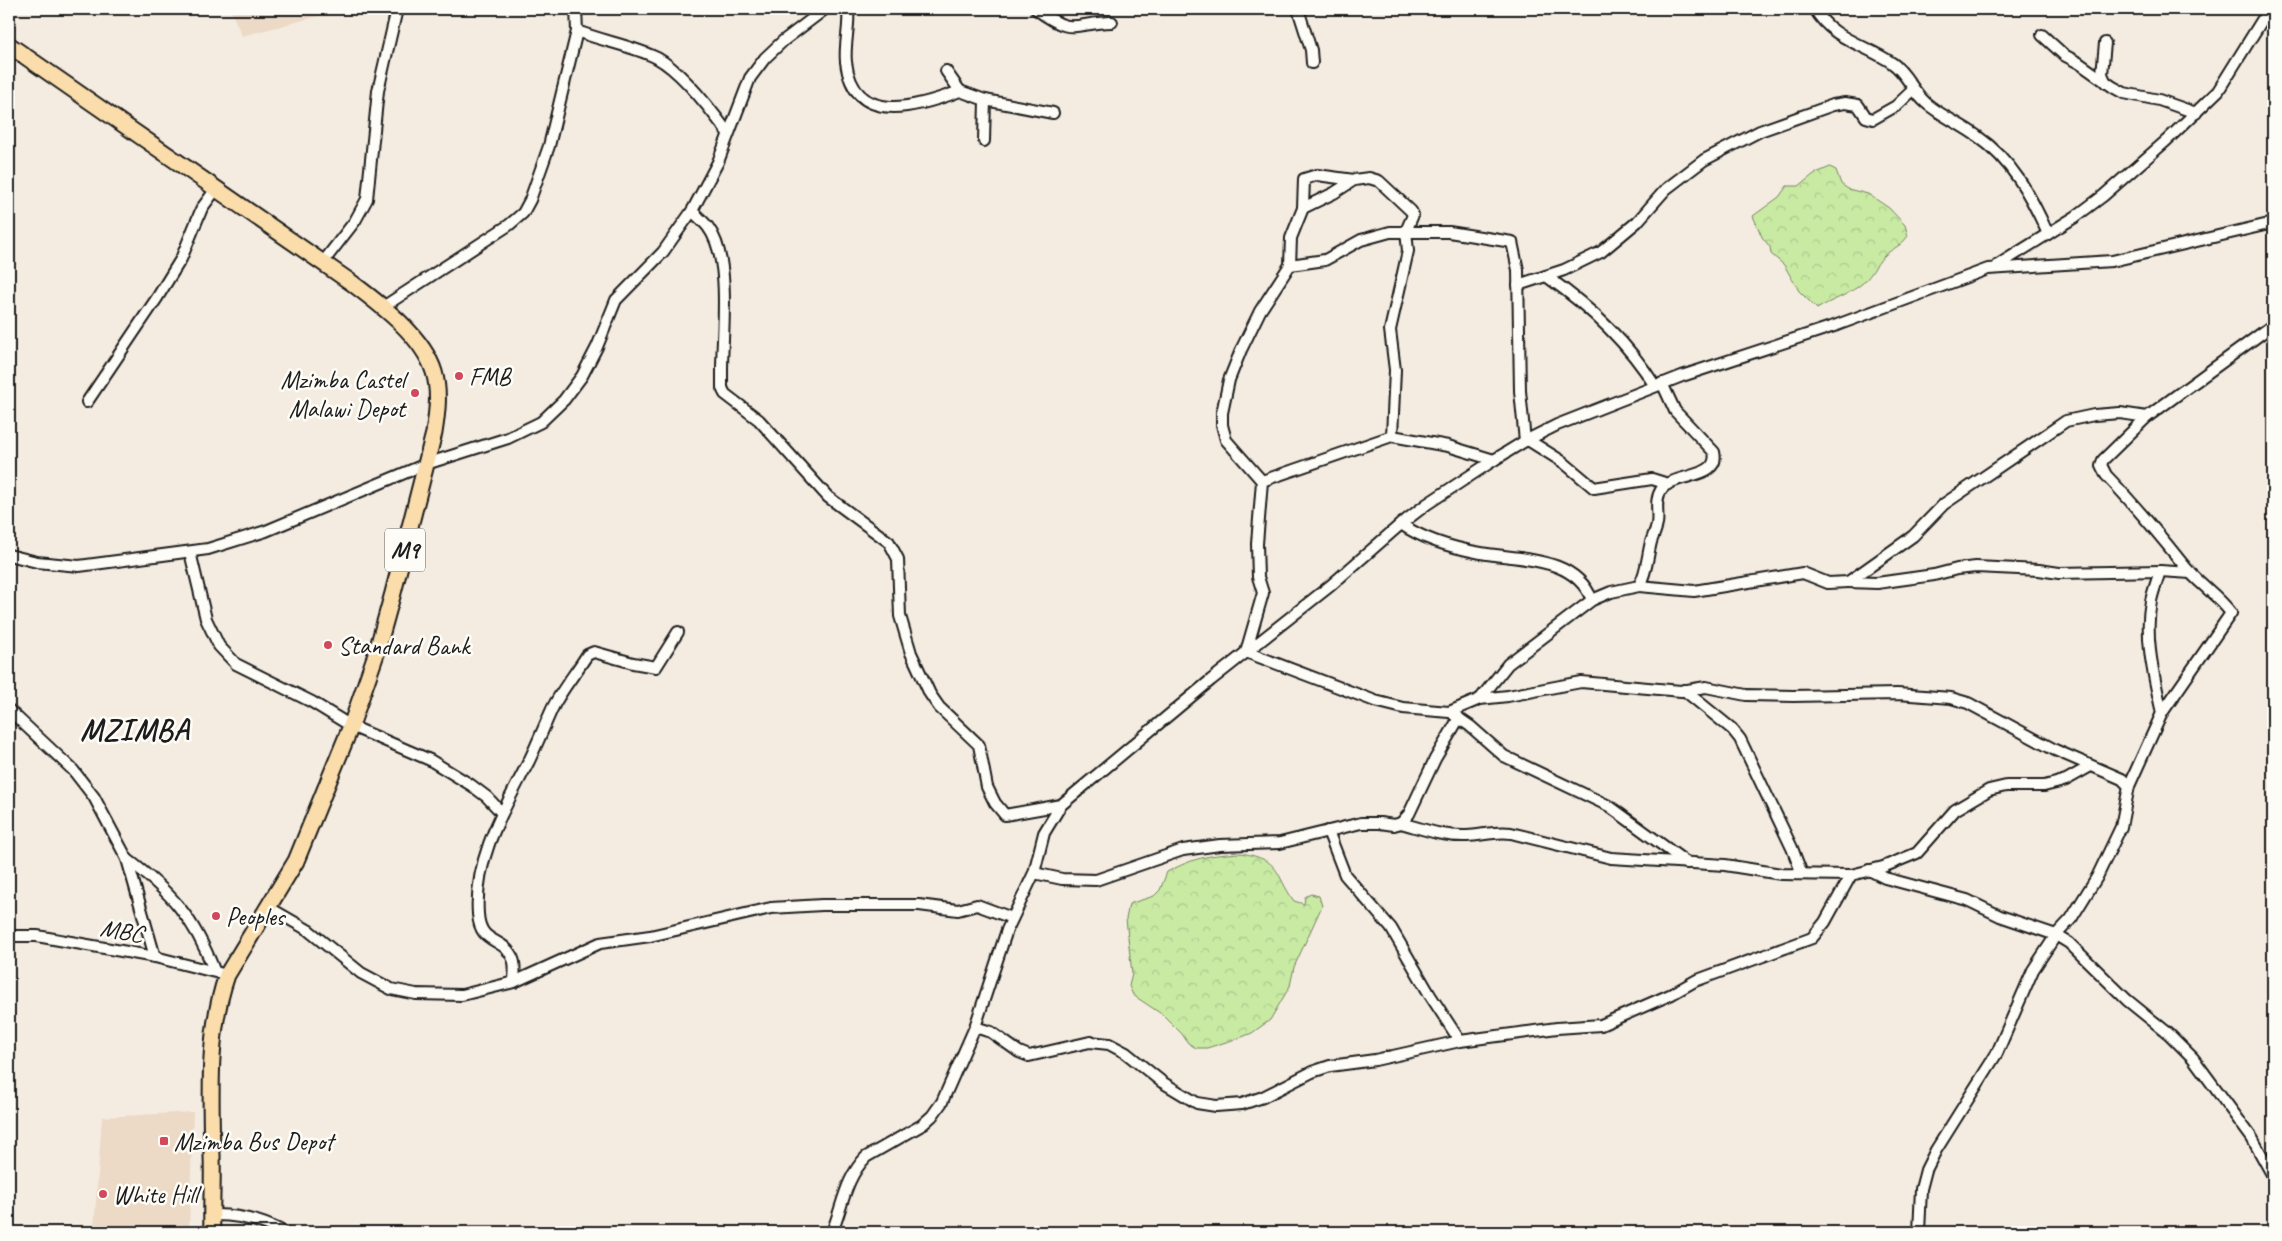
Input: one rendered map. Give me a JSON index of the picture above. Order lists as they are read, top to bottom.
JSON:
{
  "streets": {
    "main road": ["M9"],
    "street": ["MBC"]
  },
  "crossings": [
    ["M9", "MBC"]
  ],
  "districts": ["MZIMBA"],
  "places": {
    "other": [
      "FMB",
      "Mzimba Castel Malawi Depot",
      "Standard Bank",
      "Peoples",
      "White Hill"
    ],
    "transit": ["Mzimba Bus Depot"]
  }
}
